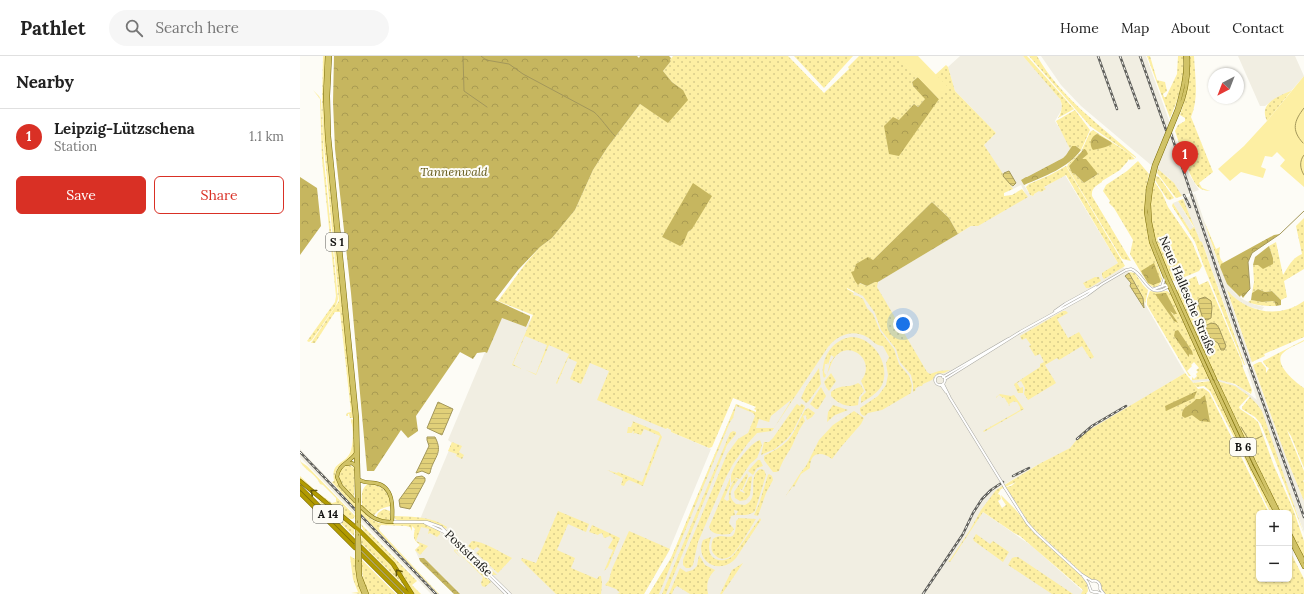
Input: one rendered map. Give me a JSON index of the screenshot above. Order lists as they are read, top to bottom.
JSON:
{
  "streets": {
    "highway": ["A 14"],
    "main road": ["S 1", "Neue Hallesche Straße", "B 6"],
    "street": ["Poststraße"]
  },
  "parks": ["Tannenwald"],
  "north": "bottom left",
  "page": {
    "header": "Pathlet",
    "search": "Search here",
    "nav": [
      "Home",
      "Map",
      "About",
      "Contact"
    ],
    "heading": "Nearby",
    "list": [
      {
        "mark": "1",
        "name": "Leipzig-Lützschena",
        "note": "Station",
        "value": "1.1 km"
      }
    ],
    "pins": "1",
    "buttons": ["Save", "Share"],
    "map_buttons": ["+", "−"]
  }
}
